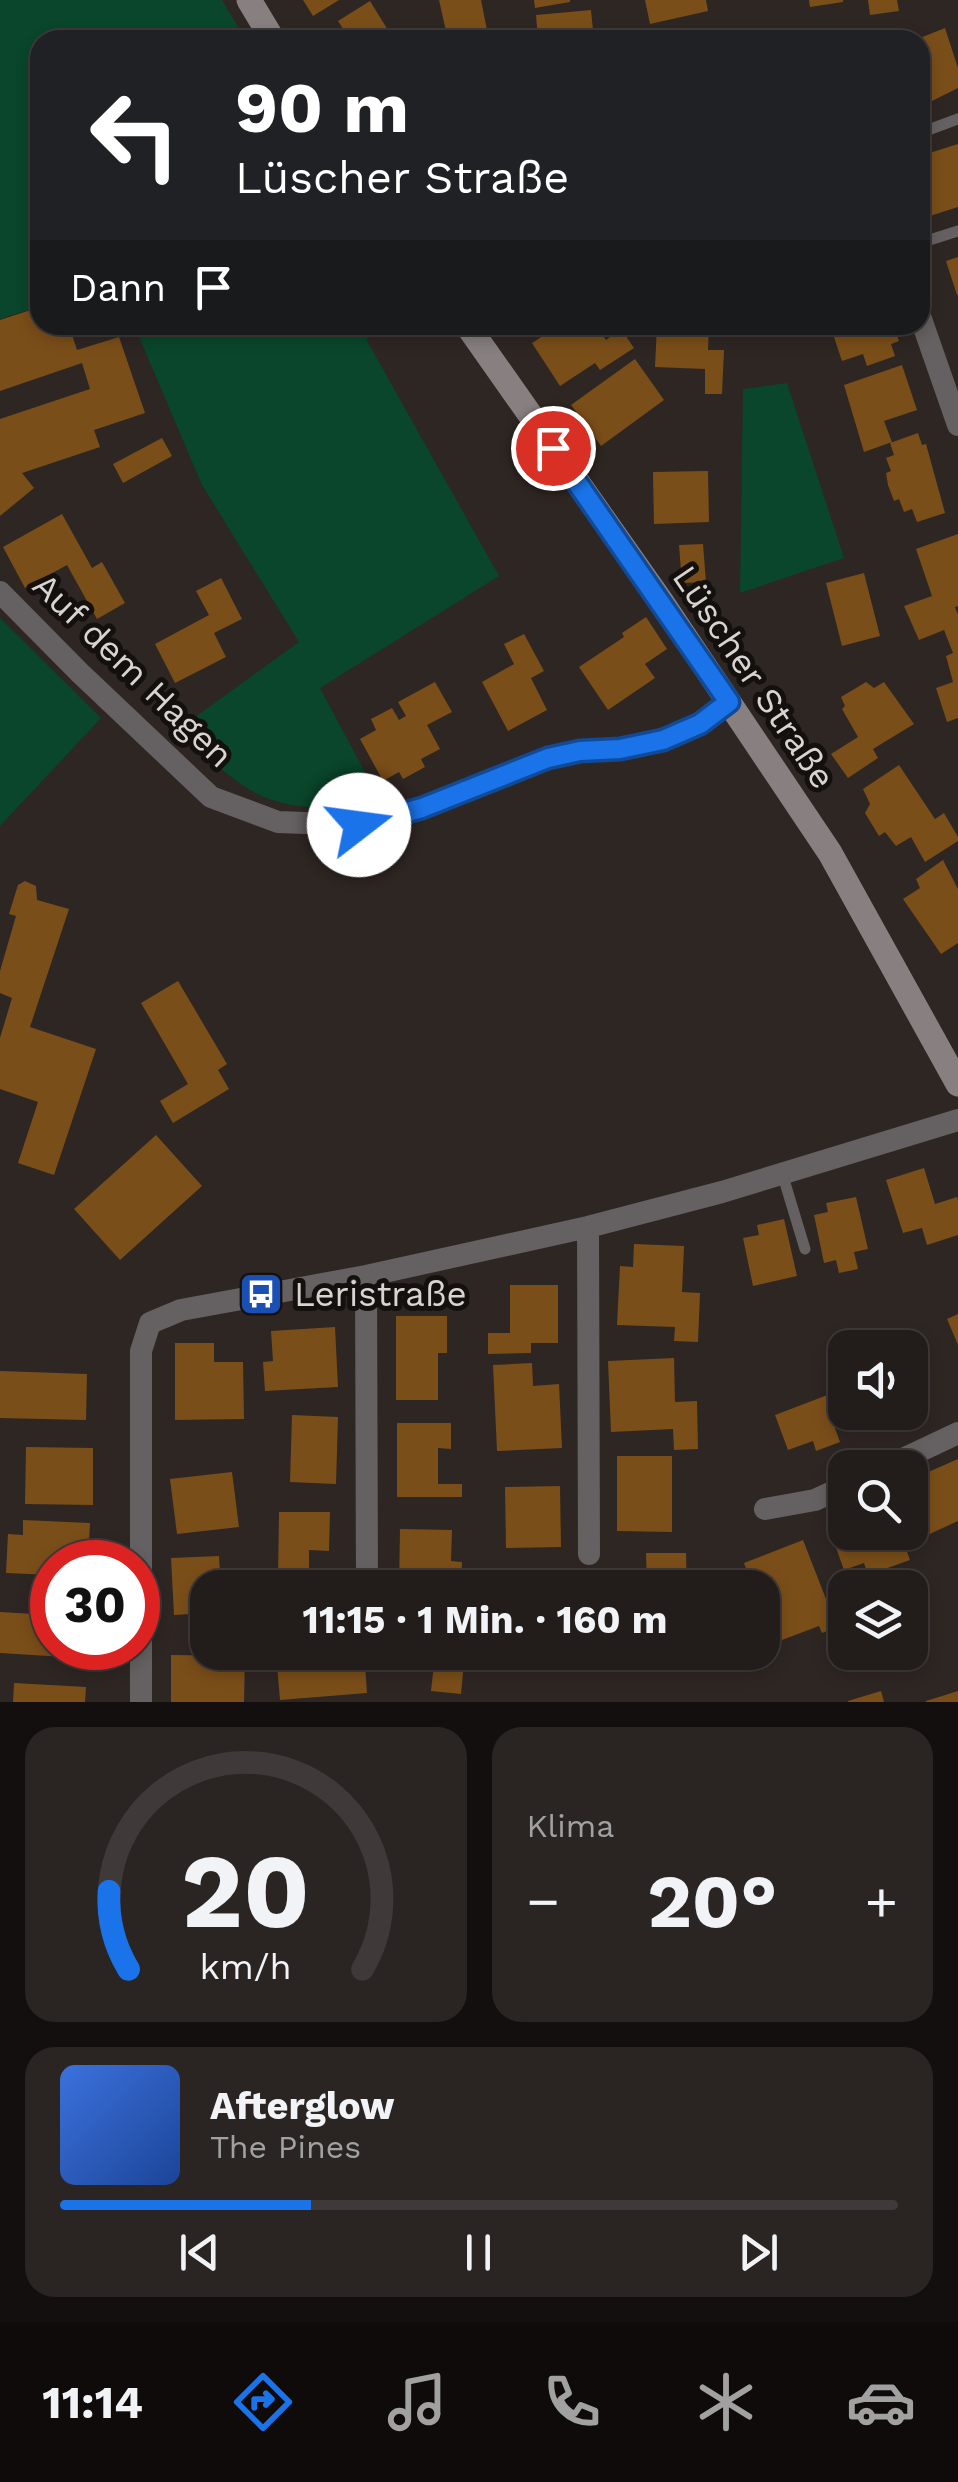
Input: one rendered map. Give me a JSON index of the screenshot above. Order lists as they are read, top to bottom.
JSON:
{
  "streets": {
    "street": ["Auf dem Hagen", "Lüscher Straße"]
  },
  "crossings": [
    ["Auf dem Hagen", "Lüscher Straße"]
  ],
  "places": {
    "bus stop": ["Leristraße"]
  },
  "page": {
    "turn": ["90 m", "Lüscher Straße"],
    "then": "Dann",
    "limit": "30",
    "trip": "11:15 · 1 Min. · 160 m",
    "tile": "Klima",
    "heat": ["−", "20°", "+"],
    "song": ["Afterglow", "The Pines"],
    "tabs": "11:14",
    "gauge": ["20", "km/h"]
  }
}
